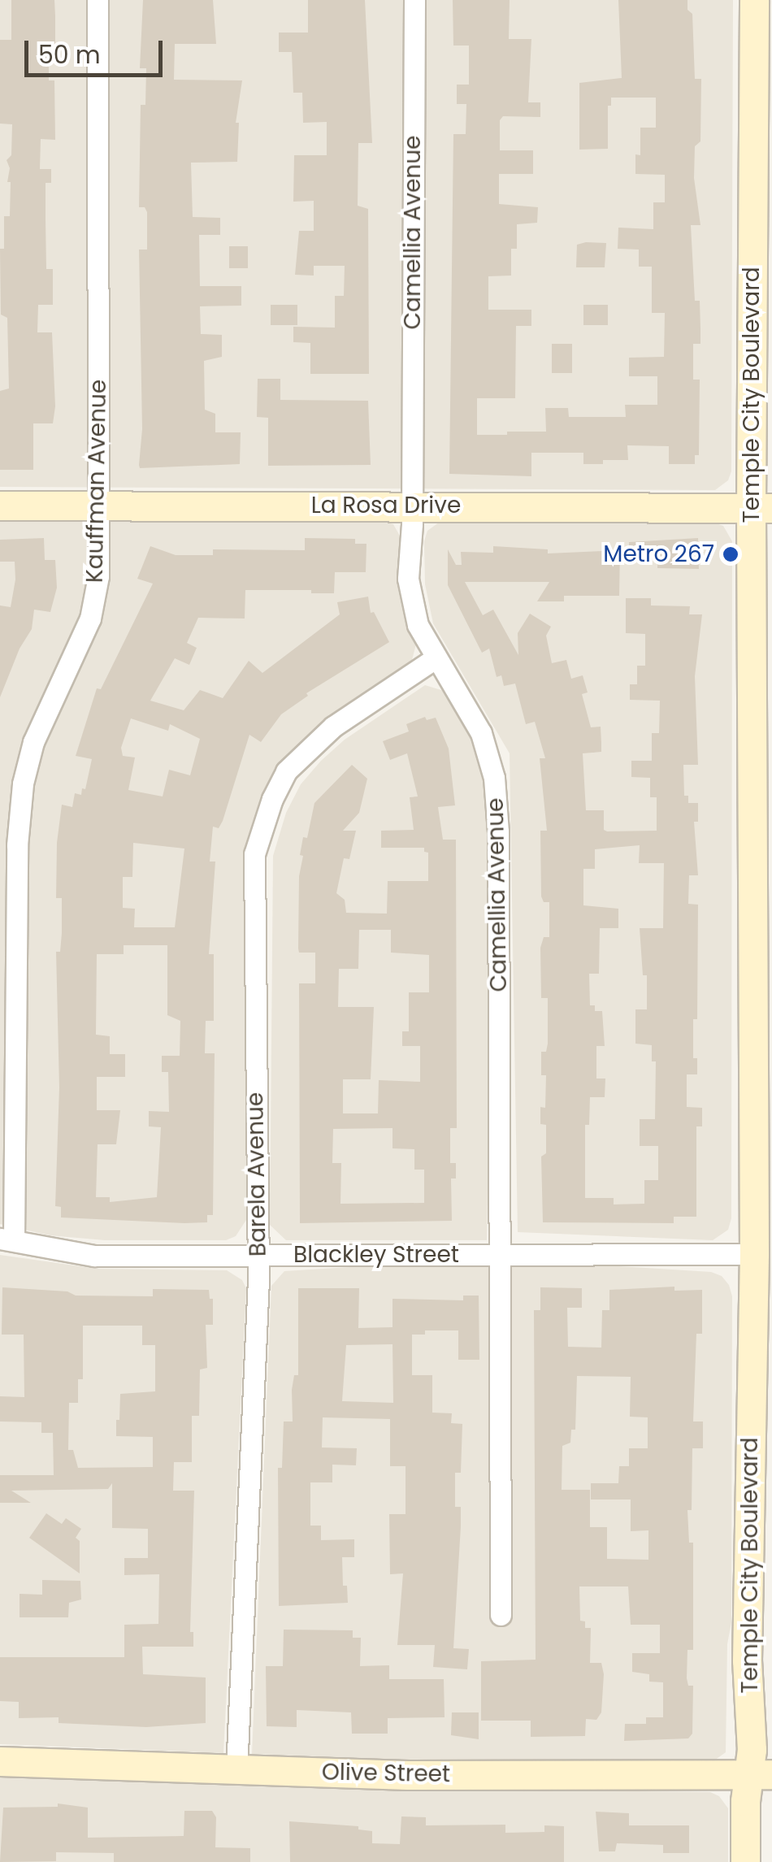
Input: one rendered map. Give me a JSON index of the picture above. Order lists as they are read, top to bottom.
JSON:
{
  "streets": {
    "main road": ["Temple City Boulevard", "La Rosa Drive", "Olive Street"],
    "street": [
      "Camellia Avenue",
      "Kauffman Avenue",
      "Barela Avenue",
      "Blackley Street"
    ]
  },
  "crossings": [
    ["Camellia Avenue", "La Rosa Drive"],
    ["Camellia Avenue", "Barela Avenue"],
    ["Camellia Avenue", "Blackley Street"],
    ["Temple City Boulevard", "La Rosa Drive"],
    ["Temple City Boulevard", "Blackley Street"],
    ["Temple City Boulevard", "Olive Street"],
    ["Kauffman Avenue", "La Rosa Drive"],
    ["Kauffman Avenue", "Blackley Street"],
    ["Barela Avenue", "Blackley Street"],
    ["Barela Avenue", "Olive Street"]
  ],
  "places": ["Metro 267"],
  "scale_bar": "50 m"
}
